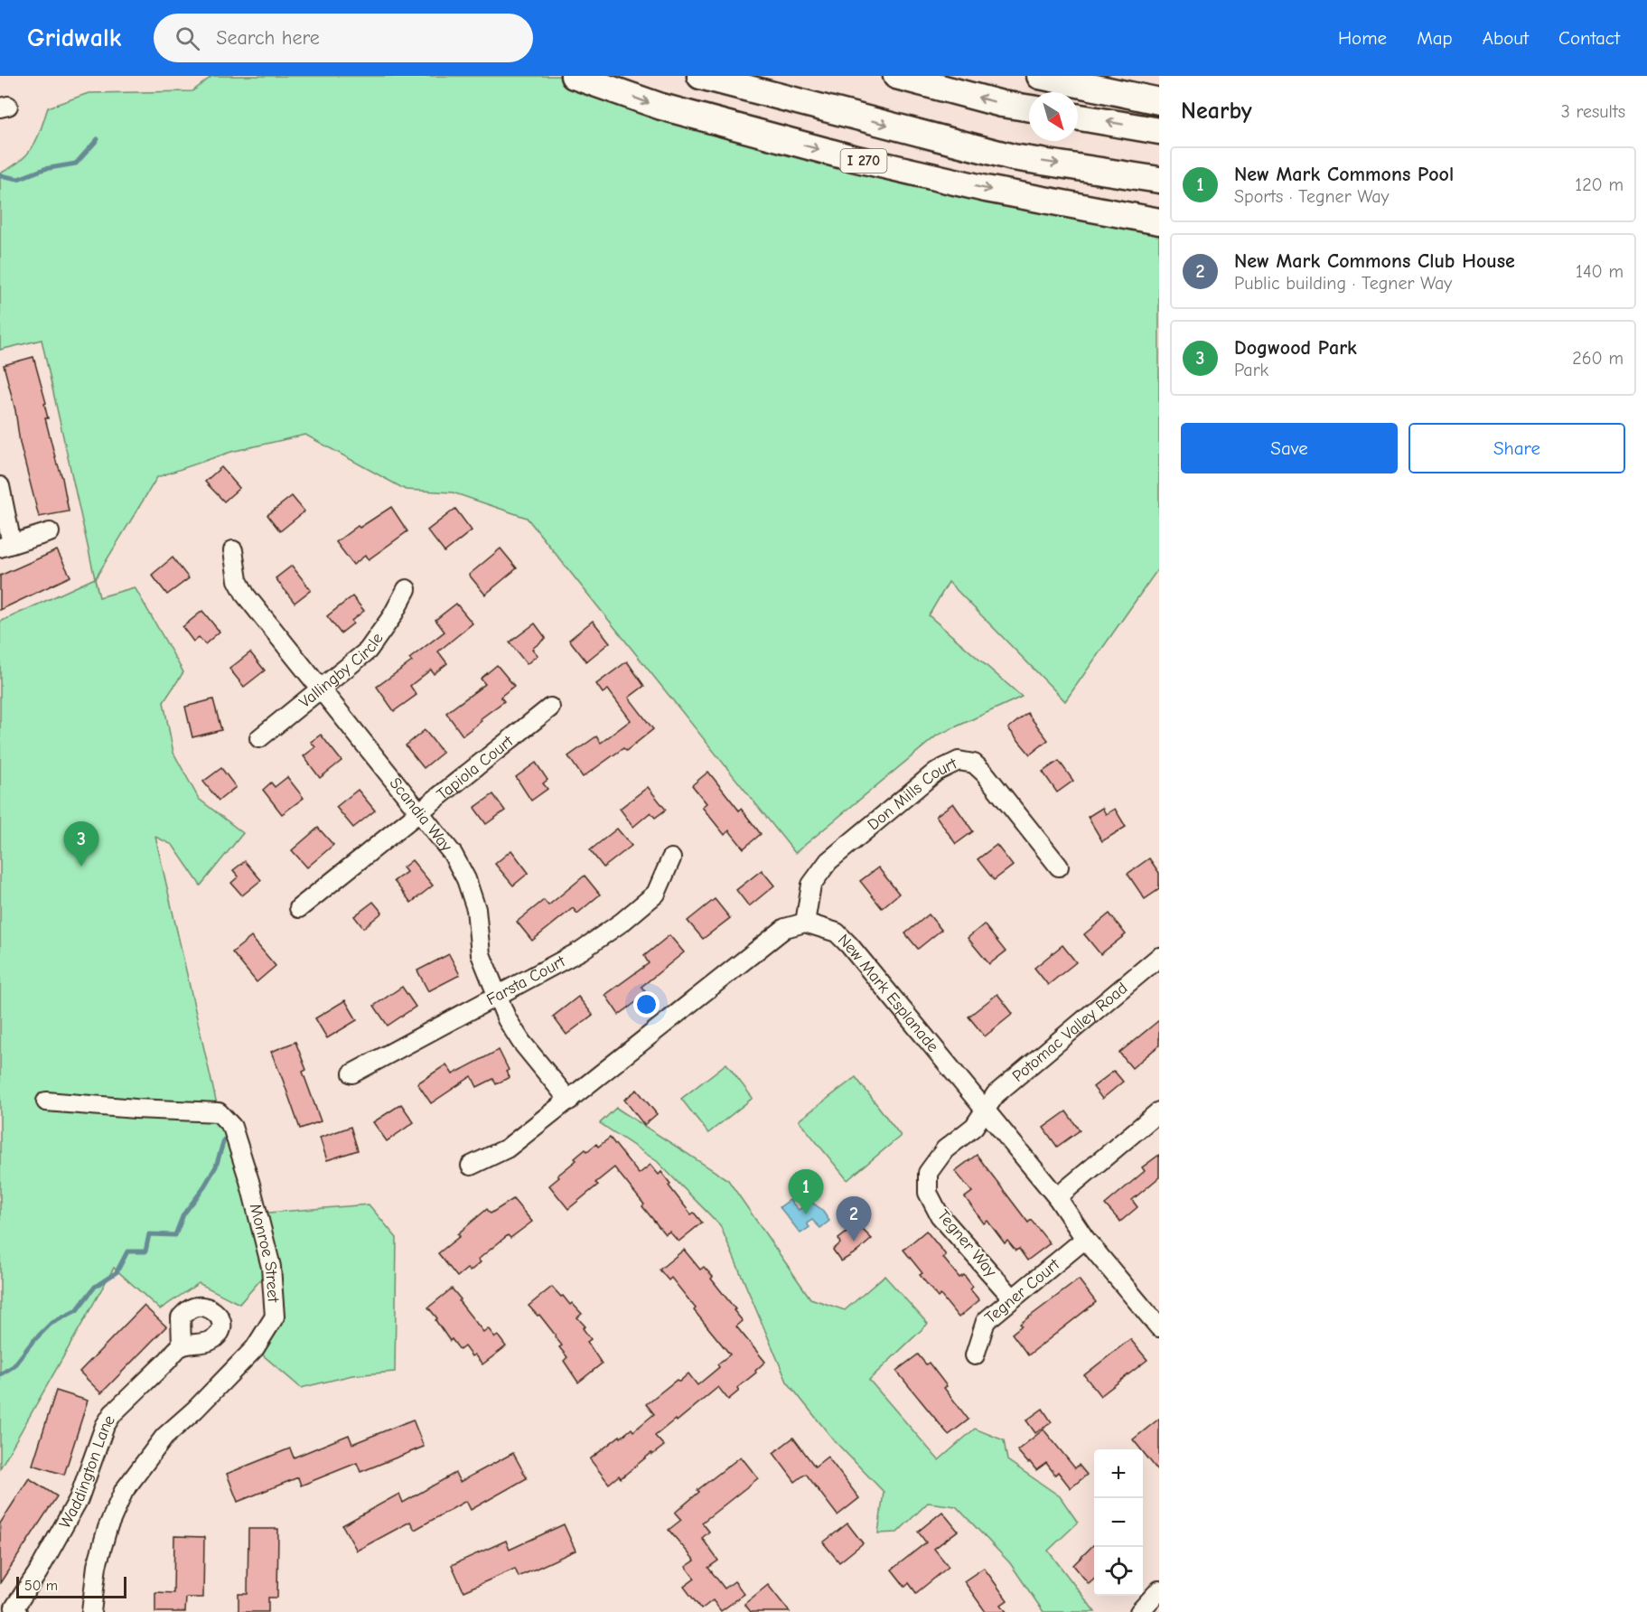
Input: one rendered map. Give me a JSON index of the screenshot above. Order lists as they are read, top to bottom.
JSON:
{
  "streets": {
    "highway": ["I 270"],
    "street": [
      "Vallingby Circle",
      "Tapiola Court",
      "Don Mills Court",
      "Scandia Way",
      "Farsta Court",
      "New Mark Esplanade",
      "Potomac Valley Road",
      "Tegner Way",
      "Monroe Street",
      "Tegner Court",
      "Waddington Lane"
    ]
  },
  "crossings": [
    ["Vallingby Circle", "Scandia Way"],
    ["Tapiola Court", "Scandia Way"],
    ["Don Mills Court", "New Mark Esplanade"],
    ["Scandia Way", "Farsta Court"],
    ["New Mark Esplanade", "Potomac Valley Road"],
    ["New Mark Esplanade", "Tegner Way"],
    ["New Mark Esplanade", "Tegner Court"],
    ["Potomac Valley Road", "Tegner Way"],
    ["Tegner Way", "Tegner Court"]
  ],
  "scale_bar": "50 m",
  "north": "bottom right",
  "page": {
    "header": "Gridwalk",
    "search": "Search here",
    "nav": [
      "Home",
      "Map",
      "About",
      "Contact"
    ],
    "heading": ["Nearby", "3 results"],
    "list": [
      {
        "mark": "1",
        "name": "New Mark Commons Pool",
        "note": "Sports · Tegner Way",
        "value": "120 m"
      },
      {
        "mark": "2",
        "name": "New Mark Commons Club House",
        "note": "Public building · Tegner Way",
        "value": "140 m"
      },
      {
        "mark": "3",
        "name": "Dogwood Park",
        "note": "Park",
        "value": "260 m"
      }
    ],
    "buttons": ["Save", "Share"],
    "pins": ["3", "1", "2"],
    "map_buttons": ["+", "−"],
    "scale": "50 m"
  }
}
